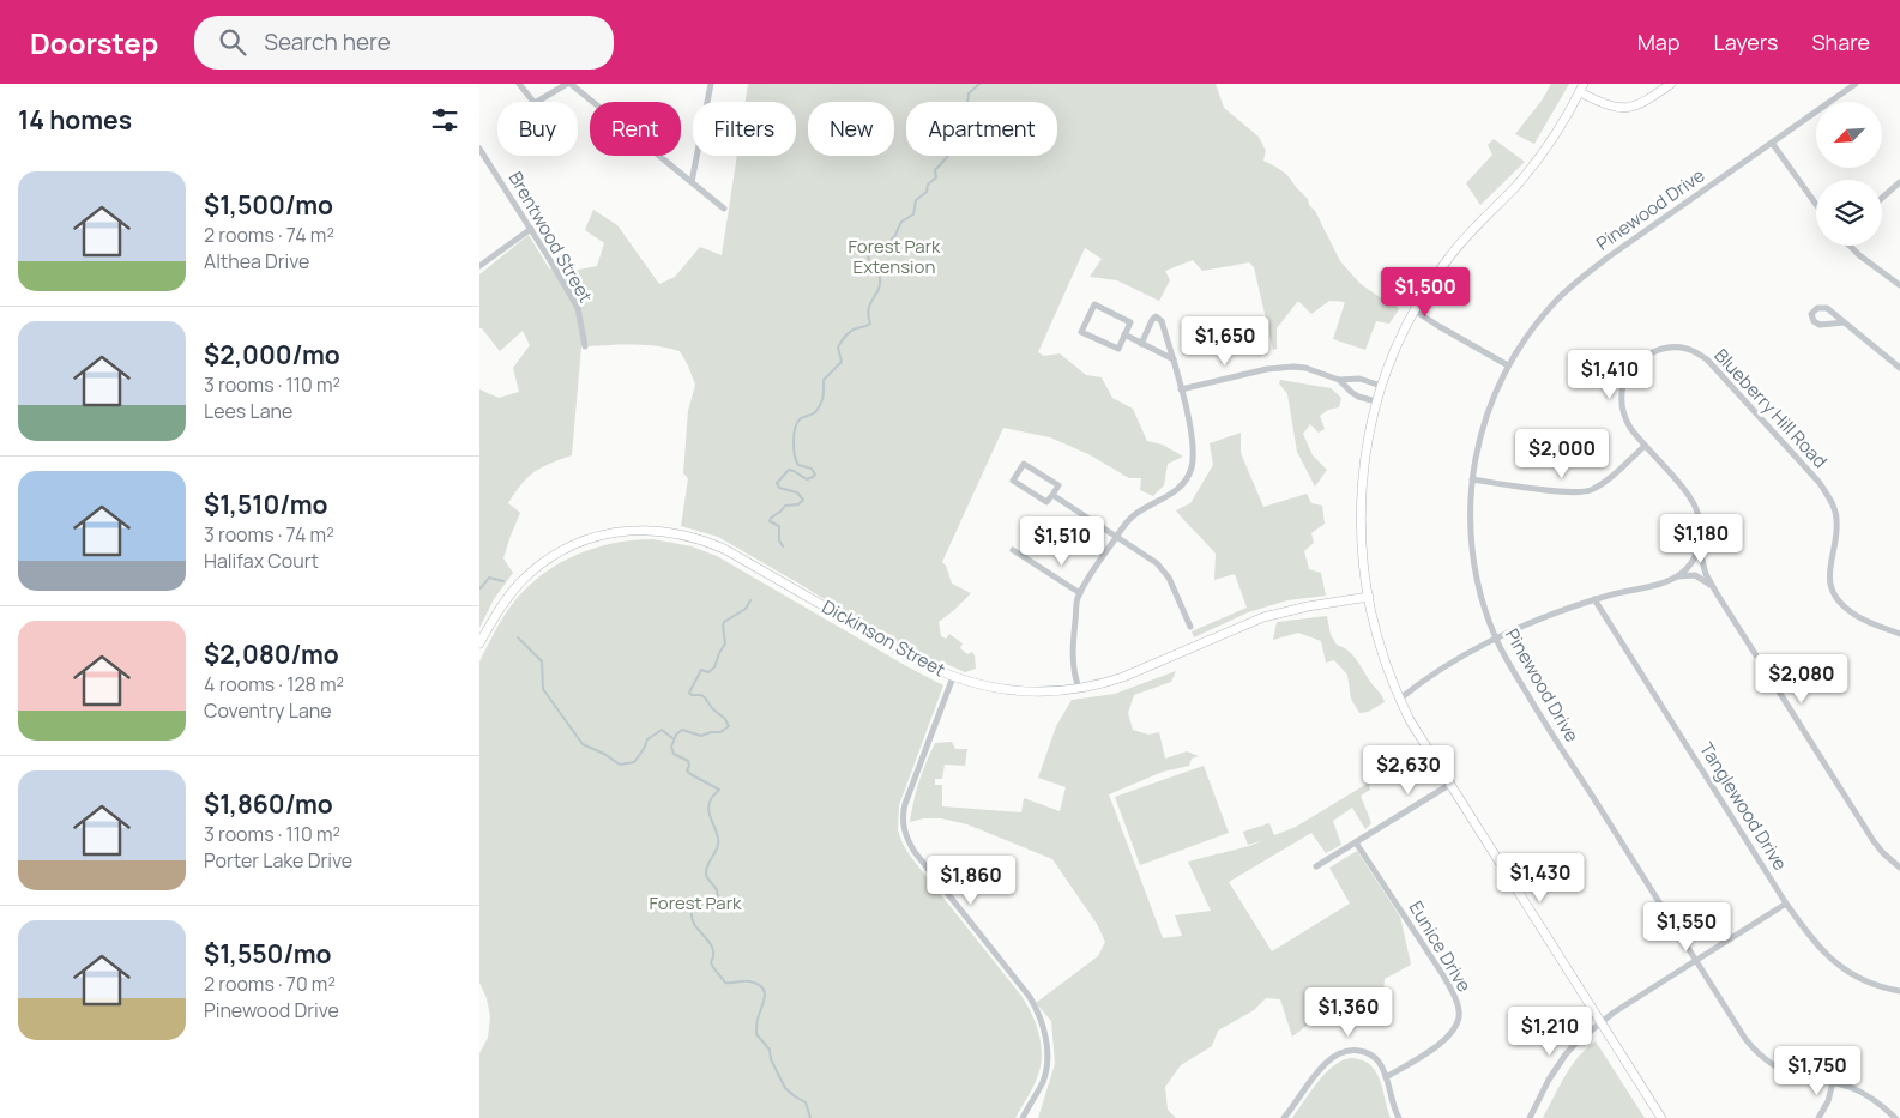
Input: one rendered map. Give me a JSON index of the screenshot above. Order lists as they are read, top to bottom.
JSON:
{
  "streets": {
    "main road": ["Dickinson Street"],
    "street": [
      "Pinewood Drive",
      "Brentwood Street",
      "Blueberry Hill Road",
      "Tanglewood Drive",
      "Eunice Drive"
    ]
  },
  "parks": ["Forest Park Extension", "Forest Park"],
  "north": "bottom left",
  "page": {
    "header": "Doorstep",
    "search": "Search here",
    "nav": ["Map", "Layers", "Share"],
    "heading": "14 homes",
    "chip": [
      "Buy",
      "Rent",
      "Filters",
      "New",
      "Apartment"
    ],
    "list": [
      {
        "name": "$1,500/mo",
        "note": "2 rooms · 74 m² · Althea Drive"
      },
      {
        "name": "$2,000/mo",
        "note": "3 rooms · 110 m² · Lees Lane"
      },
      {
        "name": "$1,510/mo",
        "note": "3 rooms · 74 m² · Halifax Court"
      },
      {
        "name": "$2,080/mo",
        "note": "4 rooms · 128 m² · Coventry Lane"
      },
      {
        "name": "$1,860/mo",
        "note": "3 rooms · 110 m² · Porter Lake Drive"
      },
      {
        "name": "$1,550/mo",
        "note": "2 rooms · 70 m² · Pinewood Drive"
      }
    ],
    "price": [
      "$1,500",
      "$1,650",
      "$1,410",
      "$2,000",
      "$1,180",
      "$1,510",
      "$2,080",
      "$2,630",
      "$1,430",
      "$1,860",
      "$1,550",
      "$1,360",
      "$1,210",
      "$1,750"
    ]
  }
}
